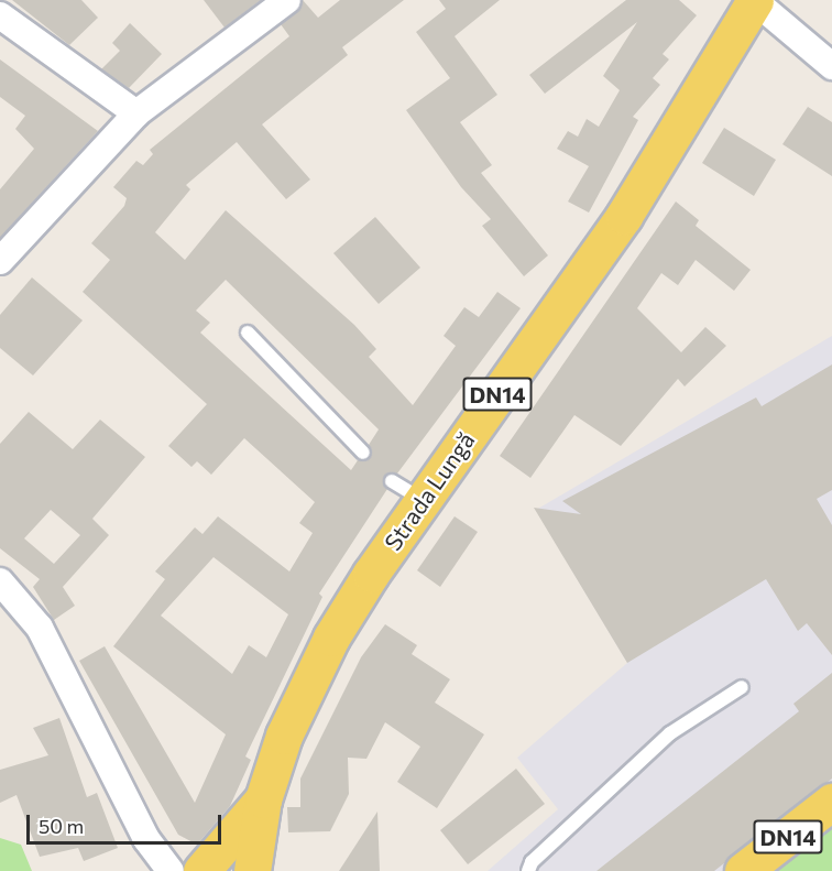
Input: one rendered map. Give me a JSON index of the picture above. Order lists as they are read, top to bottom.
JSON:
{
  "streets": {
    "main road": ["DN14", "Strada Lungă"]
  },
  "scale_bar": "50 m"
}
